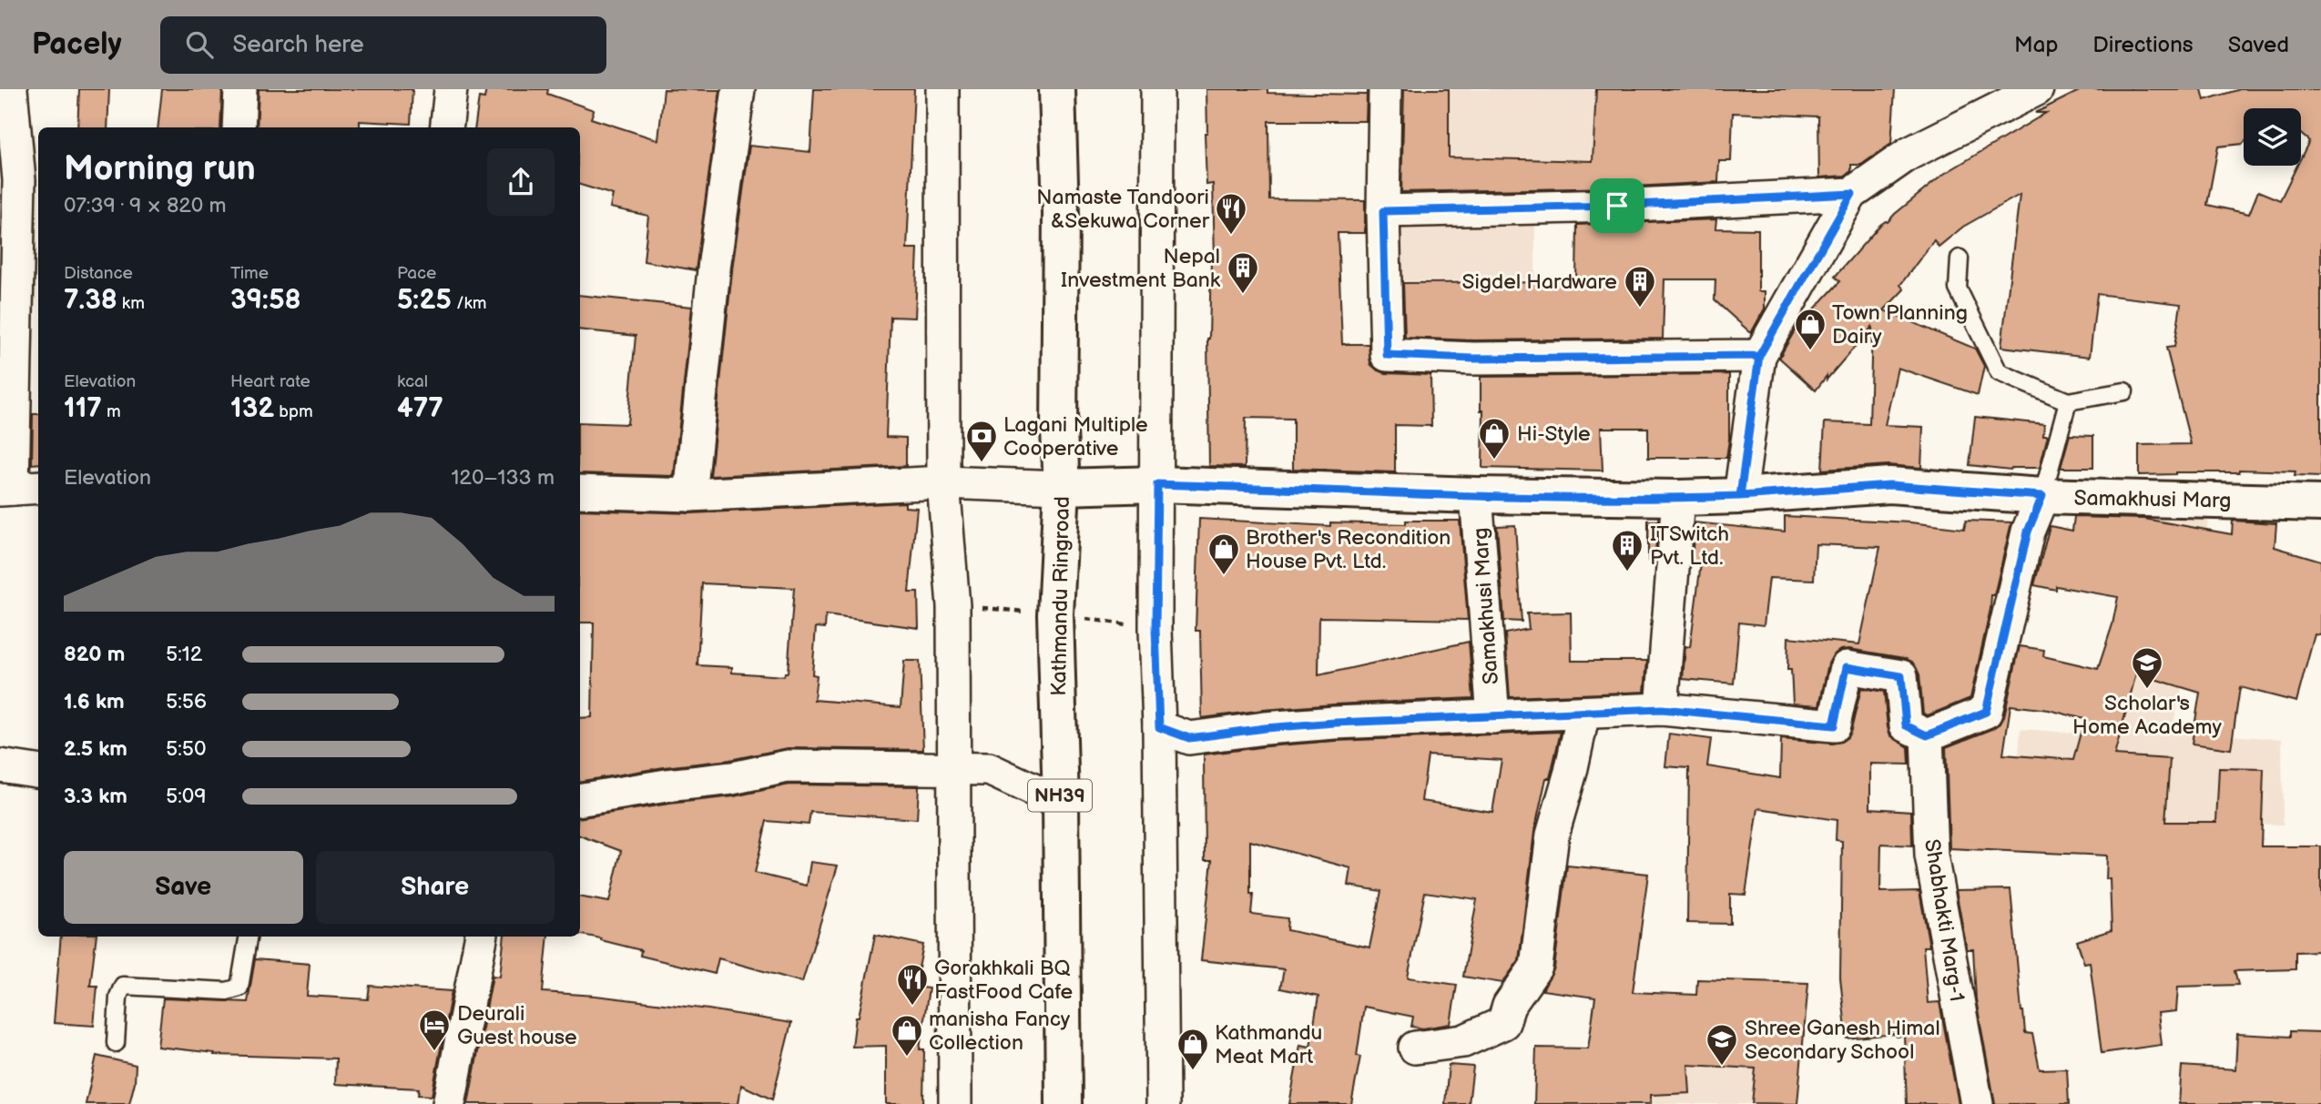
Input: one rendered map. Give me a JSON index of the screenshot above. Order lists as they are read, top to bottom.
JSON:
{
  "streets": {
    "main road": ["Samakhusi Marg", "Kathmandu Ringroad", "NH39"],
    "street": ["Shabhakti Marg-1"]
  },
  "crossings": [
    ["Samakhusi Marg", "Kathmandu Ringroad"]
  ],
  "places": {
    "restaurant": ["Namaste Tandoori &Sekuwa Corner", "Gorakhkali BQ FastFood Cafe"],
    "building": ["Nepal Investment Bank", "Sigdel Hardware", "ITSwitch Pvt. Ltd."],
    "shop": [
      "Town Planning Dairy",
      "Hi-Style",
      "Brother's Recondition House Pvt. Ltd.",
      "manisha Fancy Collection",
      "Kathmandu Meat Mart"
    ],
    "bank": ["Lagani Multiple Cooperative"],
    "school or university": ["Scholar's Home Academy", "Shree Ganesh Himal Secondary School"],
    "hotel": ["Deurali Guest house"]
  },
  "page": {
    "header": "Pacely",
    "search": "Search here",
    "nav": ["Map", "Directions", "Saved"],
    "heading": ["Morning run", "07:39 · 9 × 820 m"],
    "stats": [
      ["Distance", "7.38 km"],
      ["Time", "39:58"],
      ["Pace", "5:25 /km"],
      ["Elevation", "117 m"],
      ["Heart rate", "132 bpm"],
      ["kcal", "477"]
    ],
    "chart": ["Elevation", "120–133 m"],
    "list": [
      {
        "name": "820 m",
        "note": "5:12"
      },
      {
        "name": "1.6 km",
        "note": "5:56"
      },
      {
        "name": "2.5 km",
        "note": "5:50"
      },
      {
        "name": "3.3 km",
        "note": "5:09"
      }
    ],
    "buttons": ["Save", "Share"]
  }
}
